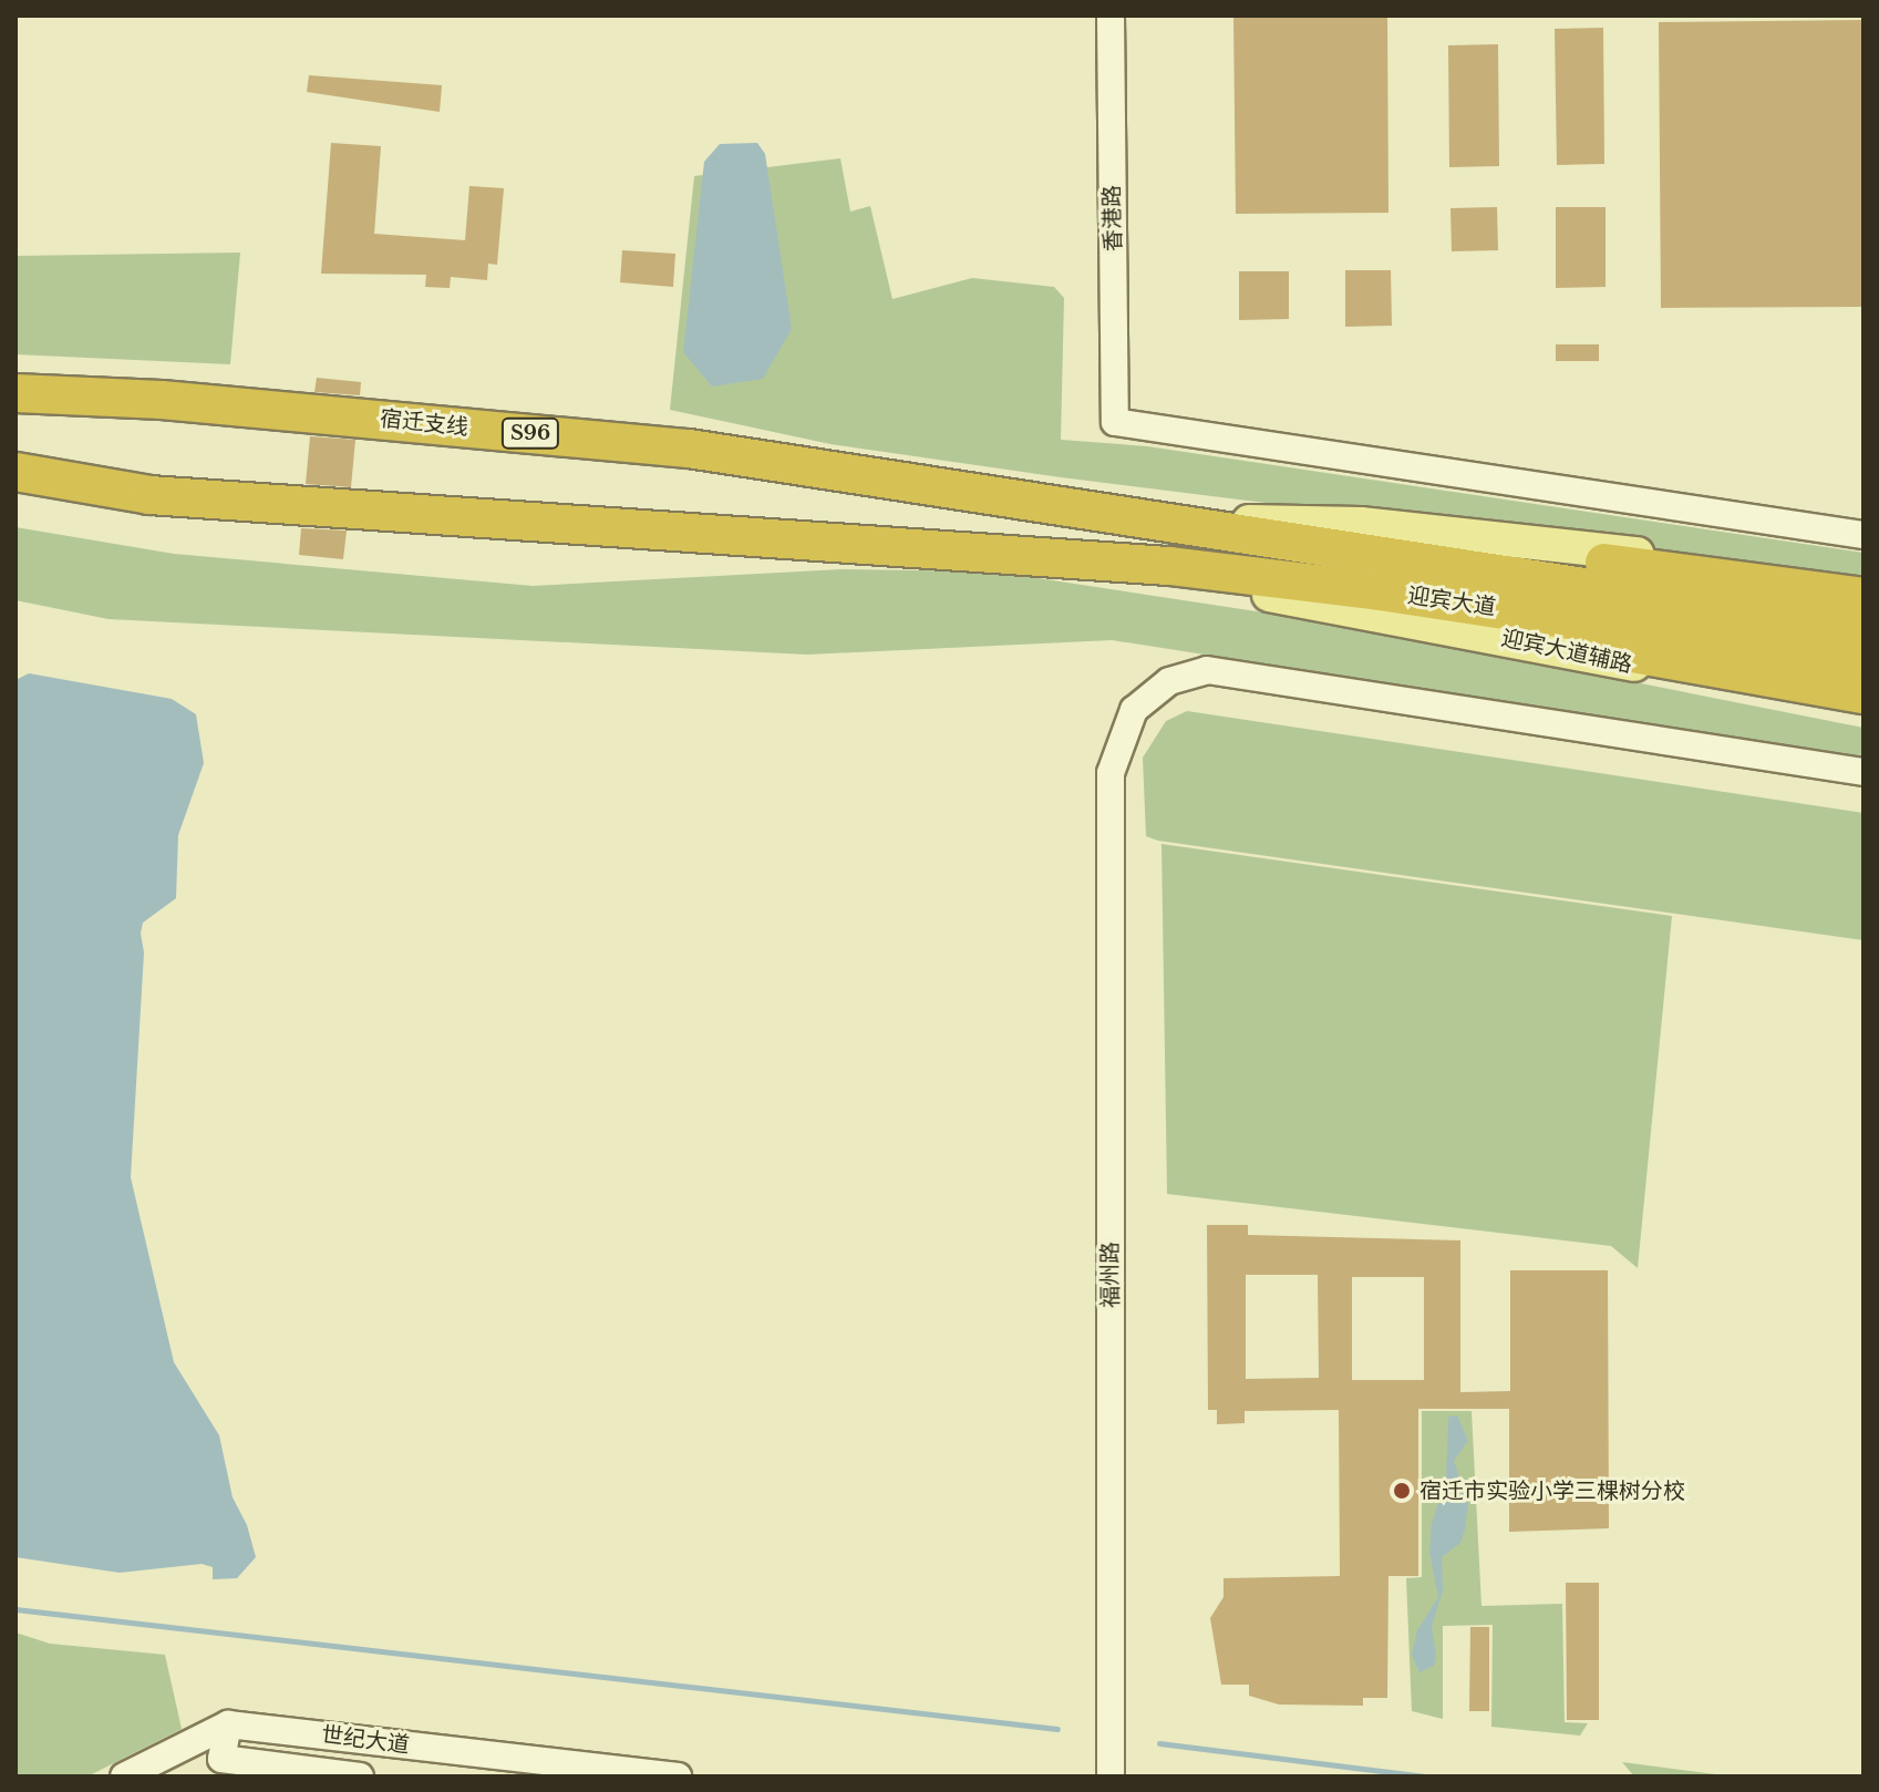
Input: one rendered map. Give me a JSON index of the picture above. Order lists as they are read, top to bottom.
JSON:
{
  "streets": {
    "highway": ["宿迁支线", "S96", "迎宾大道"],
    "main road": ["迎宾大道辅路"],
    "street": ["香港路", "福州路", "世纪大道"]
  },
  "crossings": [
    ["宿迁支线", "迎宾大道"],
    ["迎宾大道", "迎宾大道辅路"]
  ],
  "places": ["宿迁市实验小学三棵树分校"]
}
